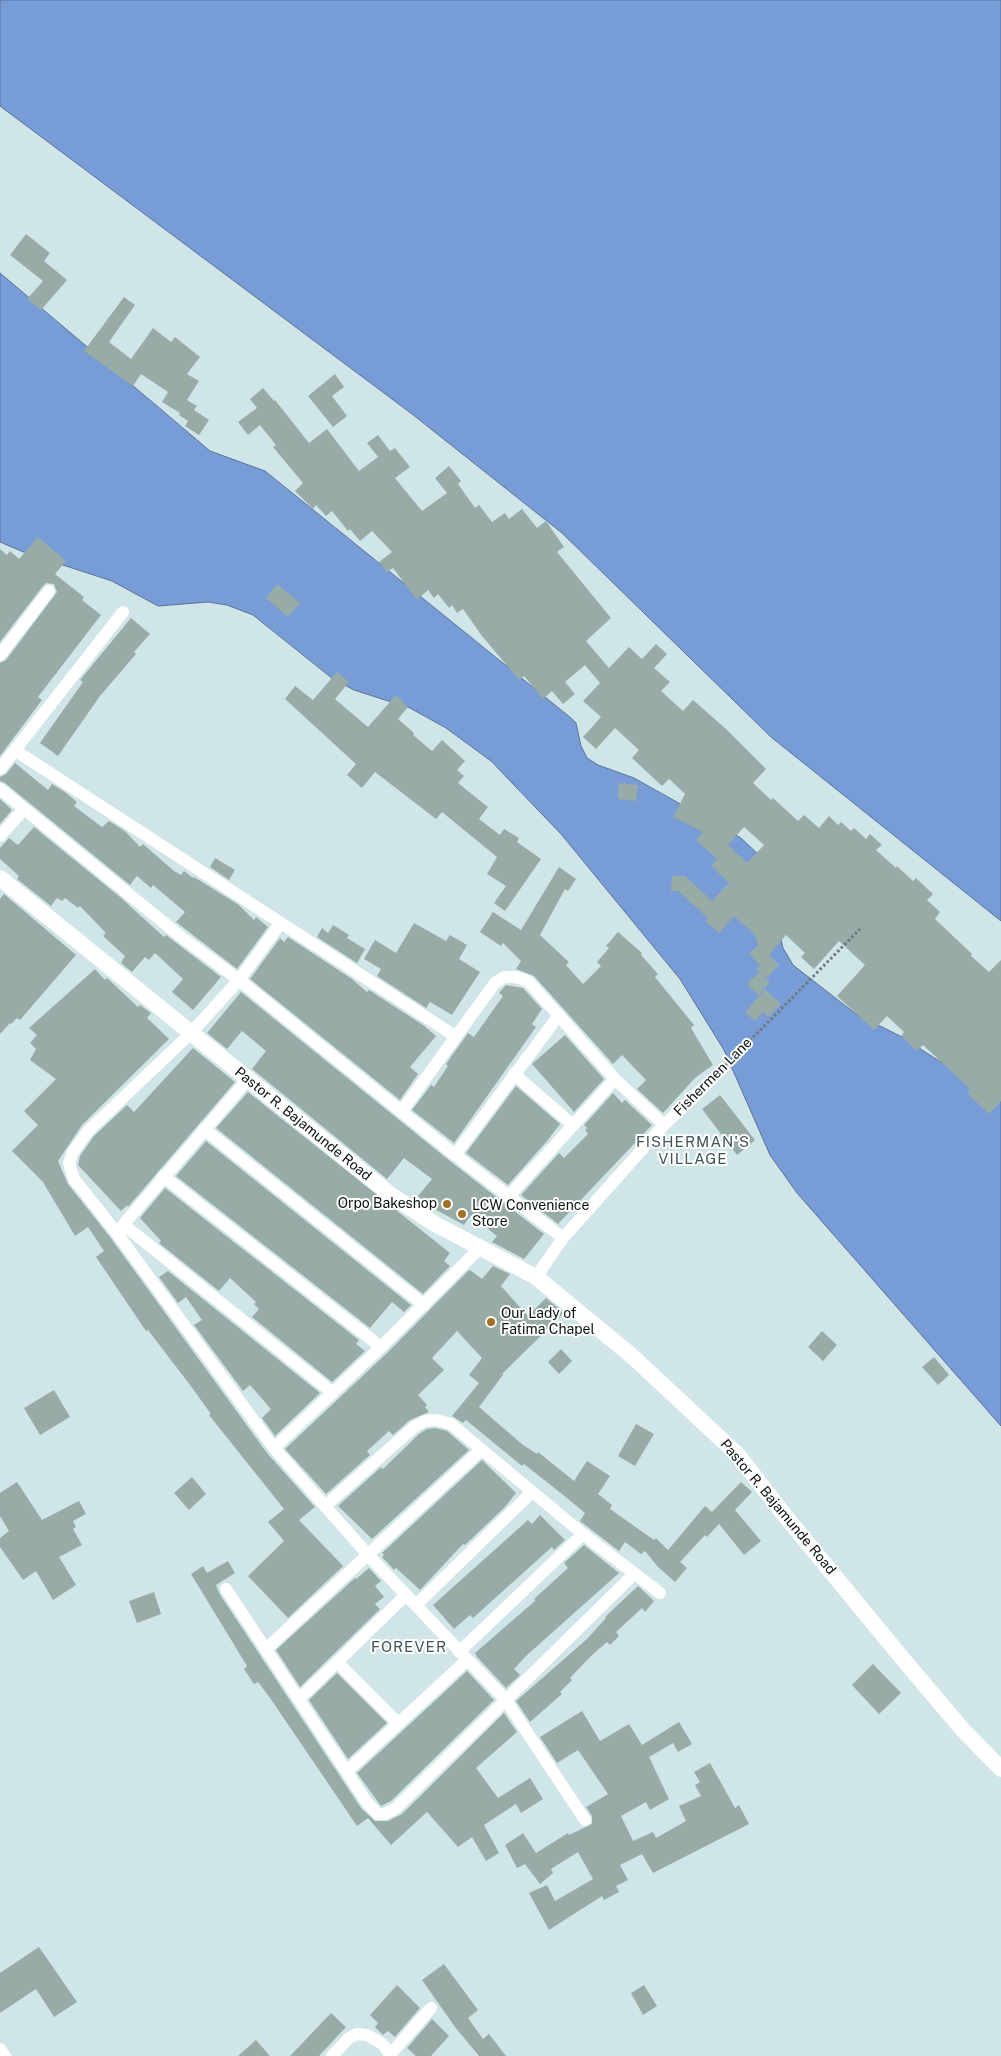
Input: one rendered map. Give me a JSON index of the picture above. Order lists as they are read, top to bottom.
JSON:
{
  "streets": {
    "street": ["Fishermen Lane", "Pastor R. Bajamunde Road"]
  },
  "crossings": [
    ["Fishermen Lane", "Pastor R. Bajamunde Road"]
  ],
  "districts": ["FISHERMAN'S VILLAGE", "FOREVER"],
  "places": ["Orpo Bakeshop", "LCW Convenience Store", "Our Lady of Fatima Chapel"]
}
